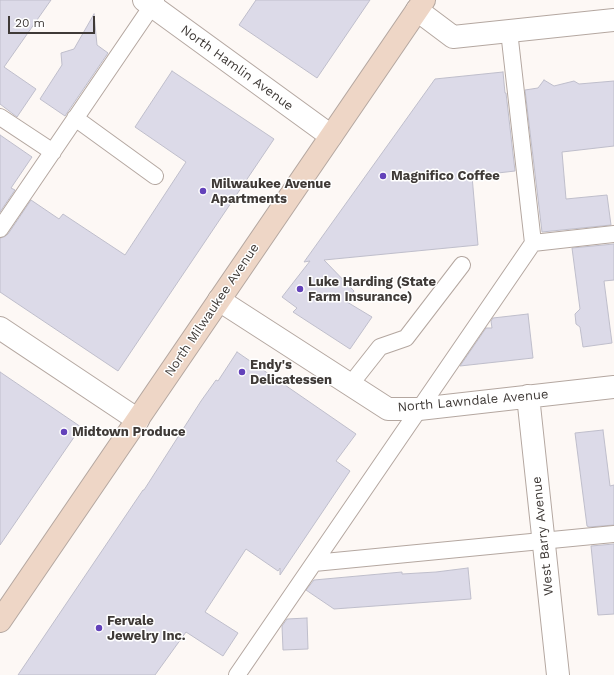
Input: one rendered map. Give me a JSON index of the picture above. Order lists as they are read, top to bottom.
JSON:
{
  "streets": {
    "main road": ["North Milwaukee Avenue"],
    "street": ["North Hamlin Avenue", "North Lawndale Avenue", "West Barry Avenue"]
  },
  "crossings": [
    ["North Hamlin Avenue", "North Milwaukee Avenue"],
    ["North Milwaukee Avenue", "North Lawndale Avenue"],
    ["North Lawndale Avenue", "West Barry Avenue"]
  ],
  "places": [
    "Magnifico Coffee",
    "Milwaukee Avenue Apartments",
    "Luke Harding (State Farm Insurance)",
    "Endy's Delicatessen",
    "Midtown Produce",
    "Fervale Jewelry Inc."
  ],
  "scale_bar": "20 m"
}
